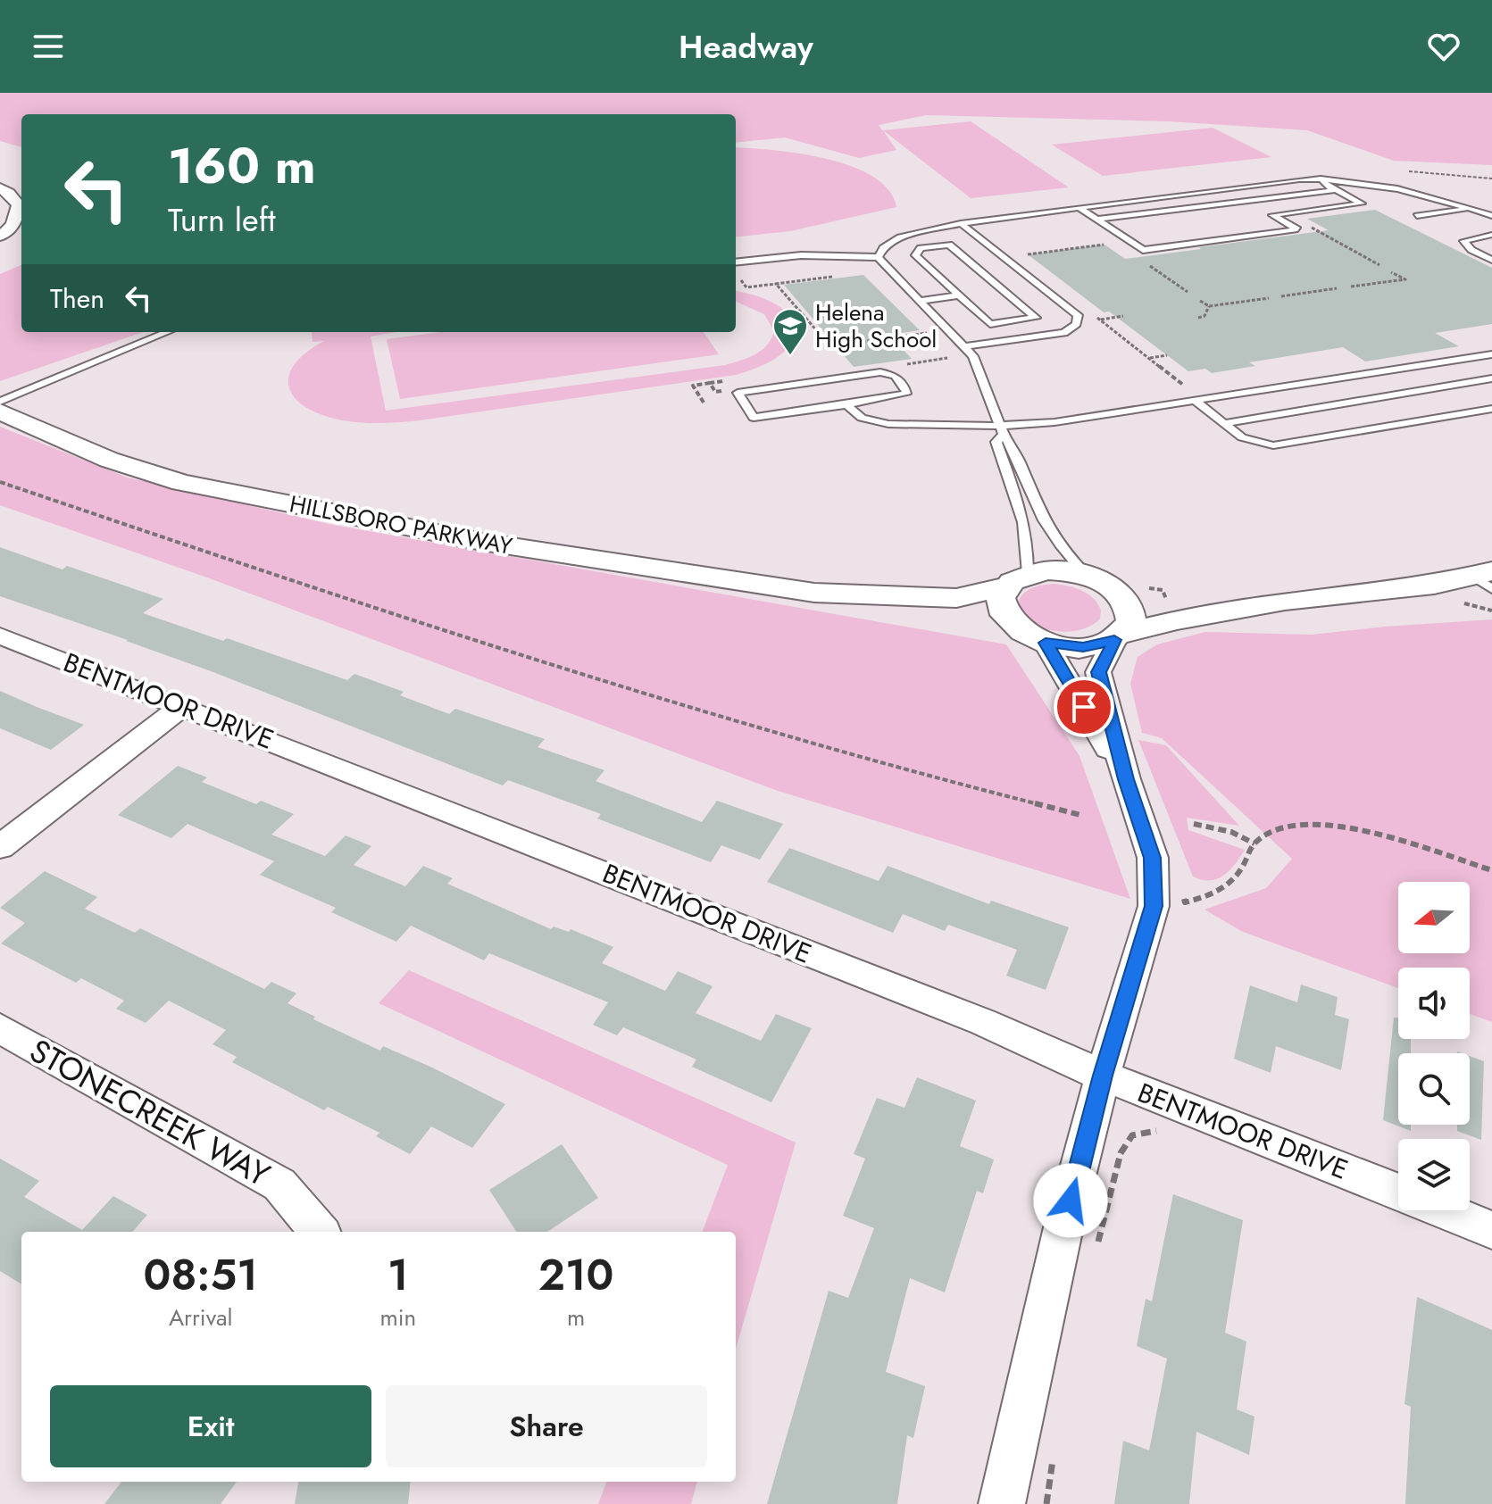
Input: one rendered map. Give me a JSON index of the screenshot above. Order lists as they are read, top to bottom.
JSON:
{
  "streets": {
    "street": ["HILLSBORO PARKWAY", "BENTMOOR DRIVE", "STONECREEK WAY"]
  },
  "places": {
    "school or university": ["Helena High School"]
  },
  "north": "left",
  "page": {
    "header": "Headway",
    "turn": ["160 m", "Turn left"],
    "then": "Then",
    "eta": [
      "08:51",
      "Arrival",
      "1",
      "min",
      "210",
      "m"
    ],
    "buttons": ["Exit", "Share"]
  }
}
